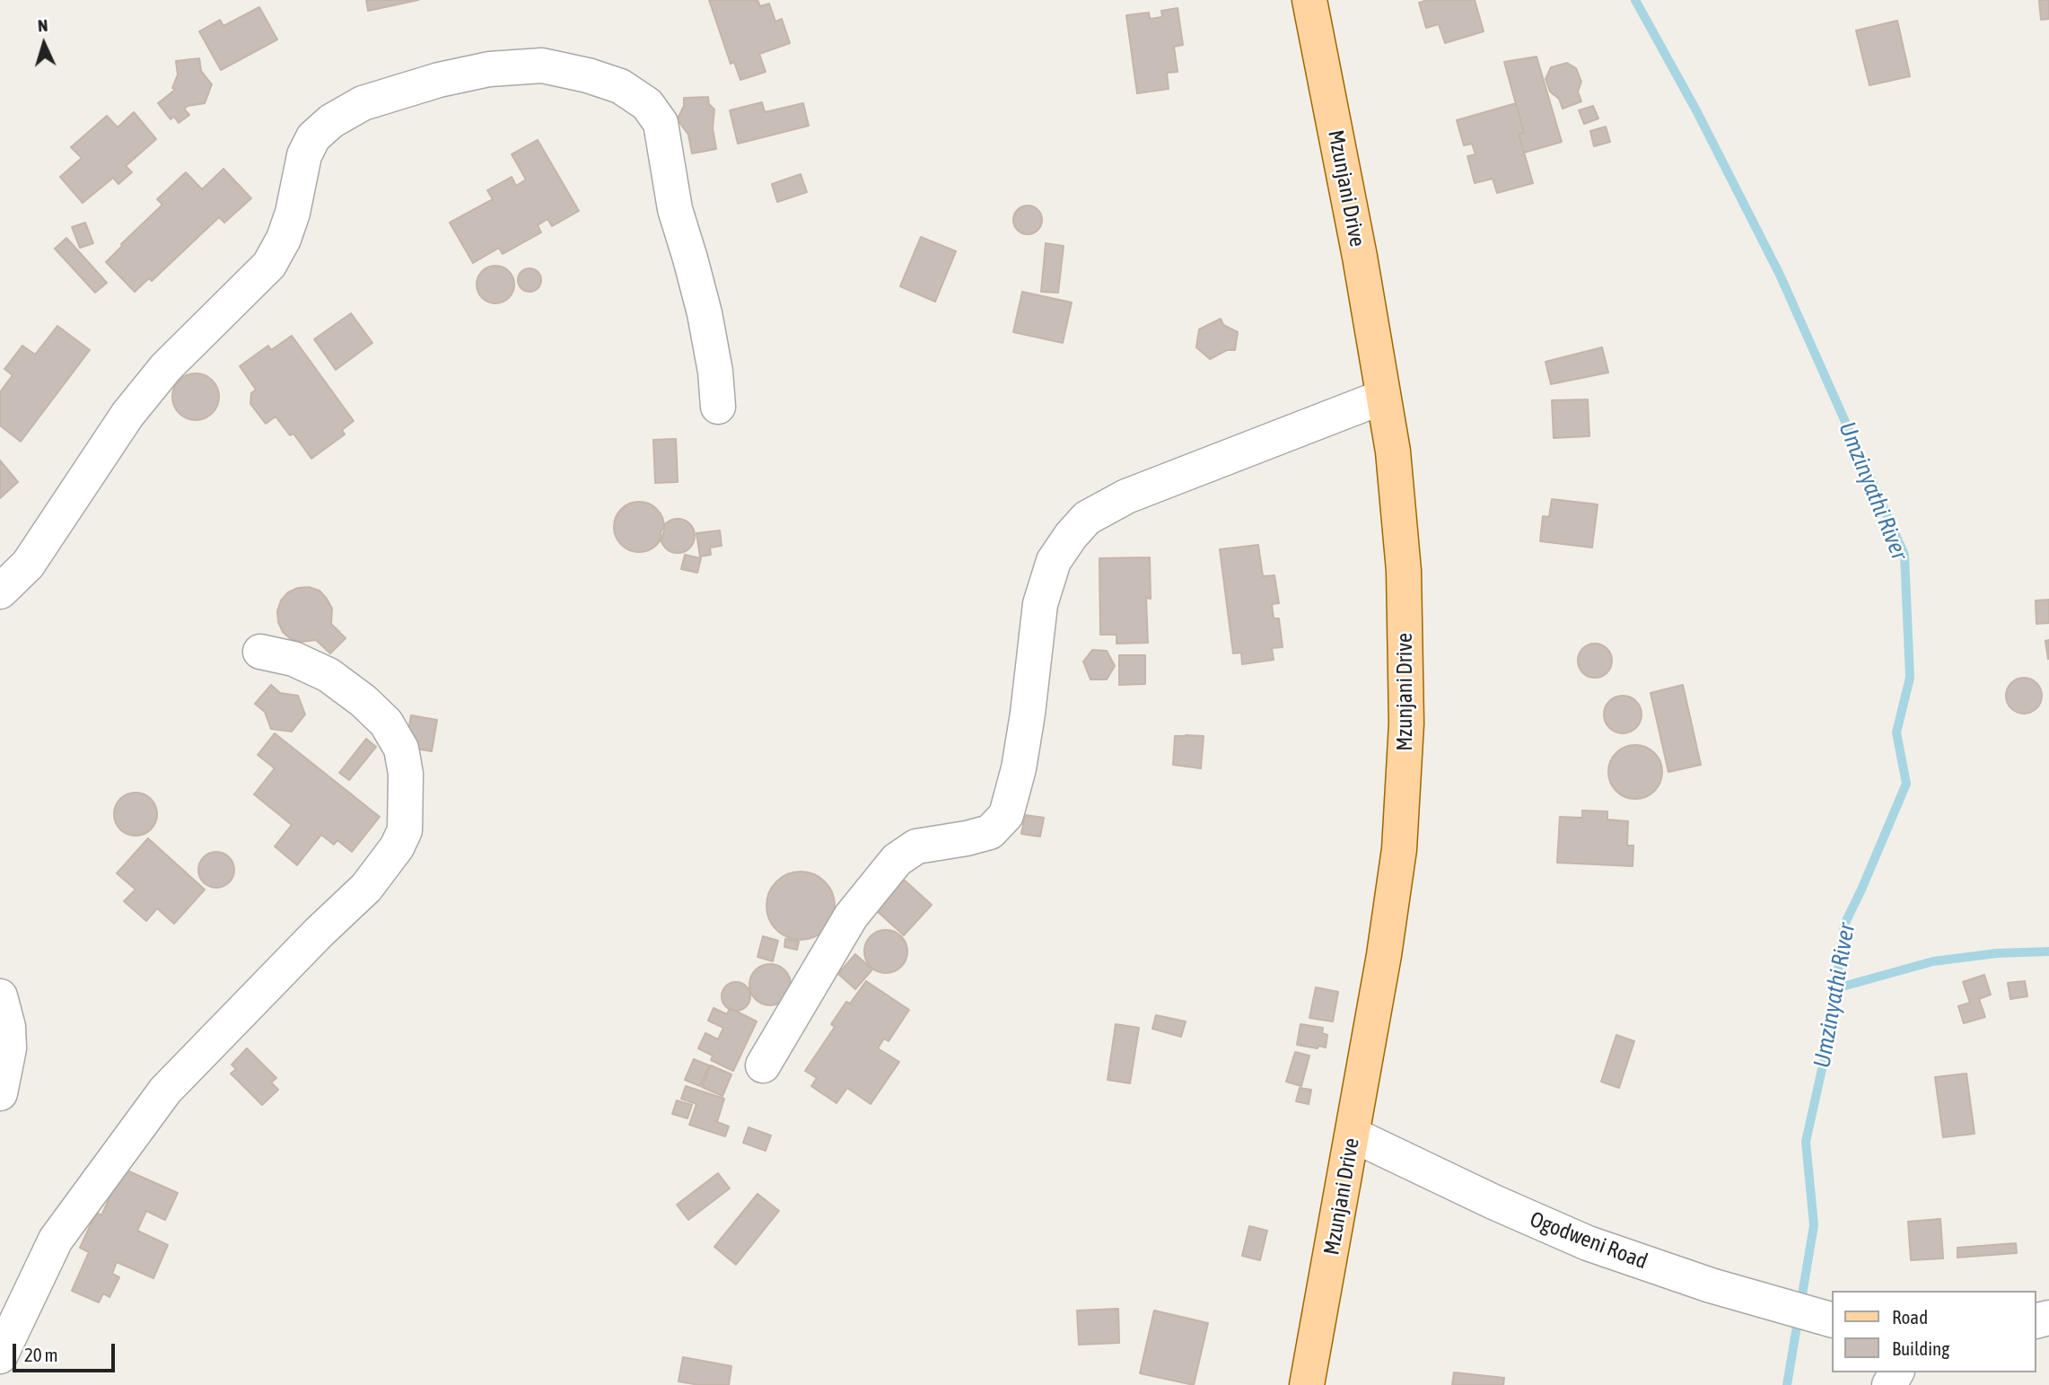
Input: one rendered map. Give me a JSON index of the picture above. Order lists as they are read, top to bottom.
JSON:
{
  "streets": {
    "main road": ["Mzunjani Drive"],
    "street": ["Ogodweni Road"]
  },
  "crossings": [
    ["Mzunjani Drive", "Ogodweni Road"]
  ],
  "water": ["Umzinyathi River"],
  "legend": ["Road", "Building"],
  "scale_bar": "20 m",
  "north": "top"
}
